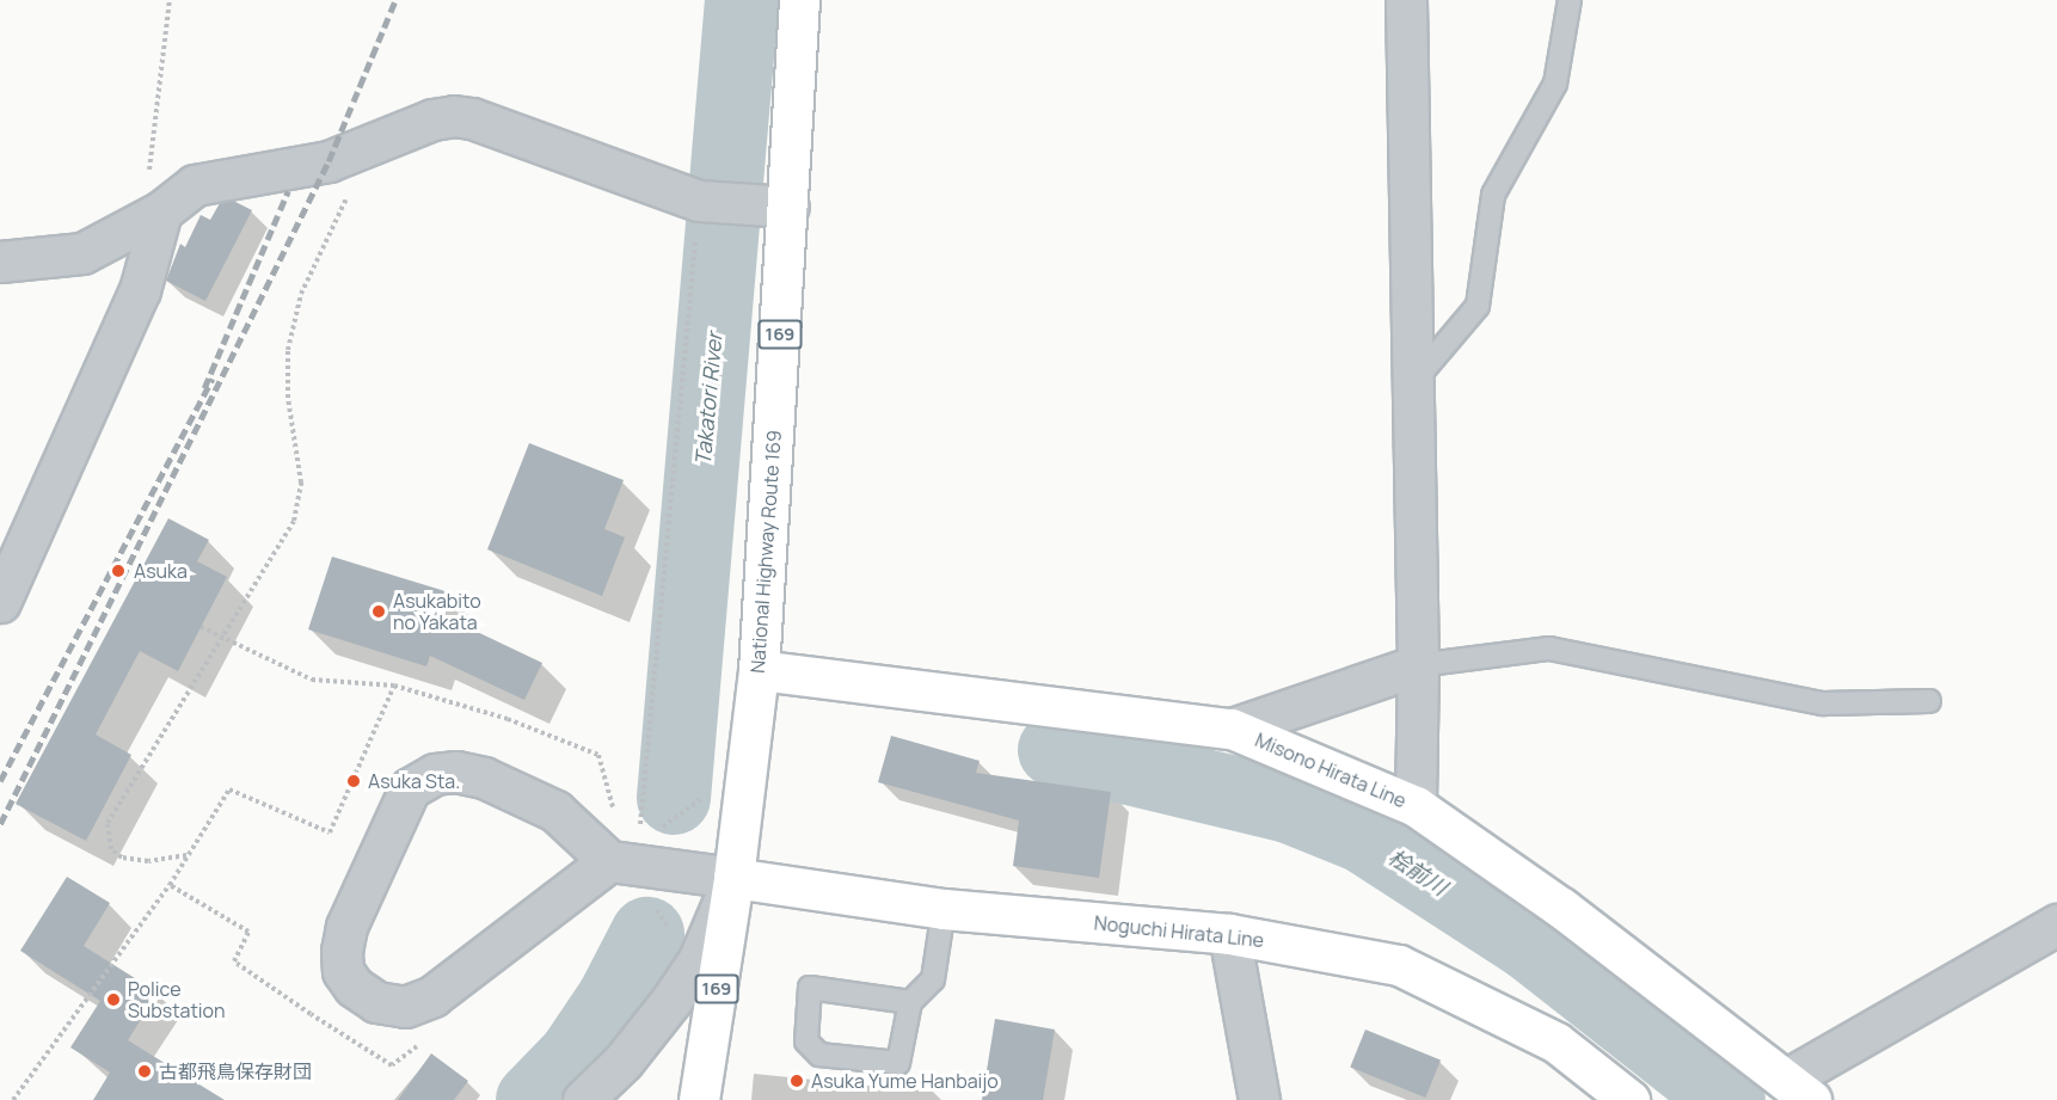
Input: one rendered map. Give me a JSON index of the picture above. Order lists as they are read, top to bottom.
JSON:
{
  "streets": {
    "main road": [
      "169",
      "National Highway Route 169",
      "Misono Hirata Line",
      "Noguchi Hirata Line"
    ]
  },
  "crossings": [
    ["National Highway Route 169", "Misono Hirata Line"],
    ["National Highway Route 169", "Noguchi Hirata Line"]
  ],
  "water": ["Takatori River", "桧前川"],
  "places": [
    "Asuka",
    "Asukabito no Yakata",
    "Asuka Sta.",
    "Police Substation",
    "古都飛鳥保存財団",
    "Asuka Yume Hanbaijo"
  ]
}
